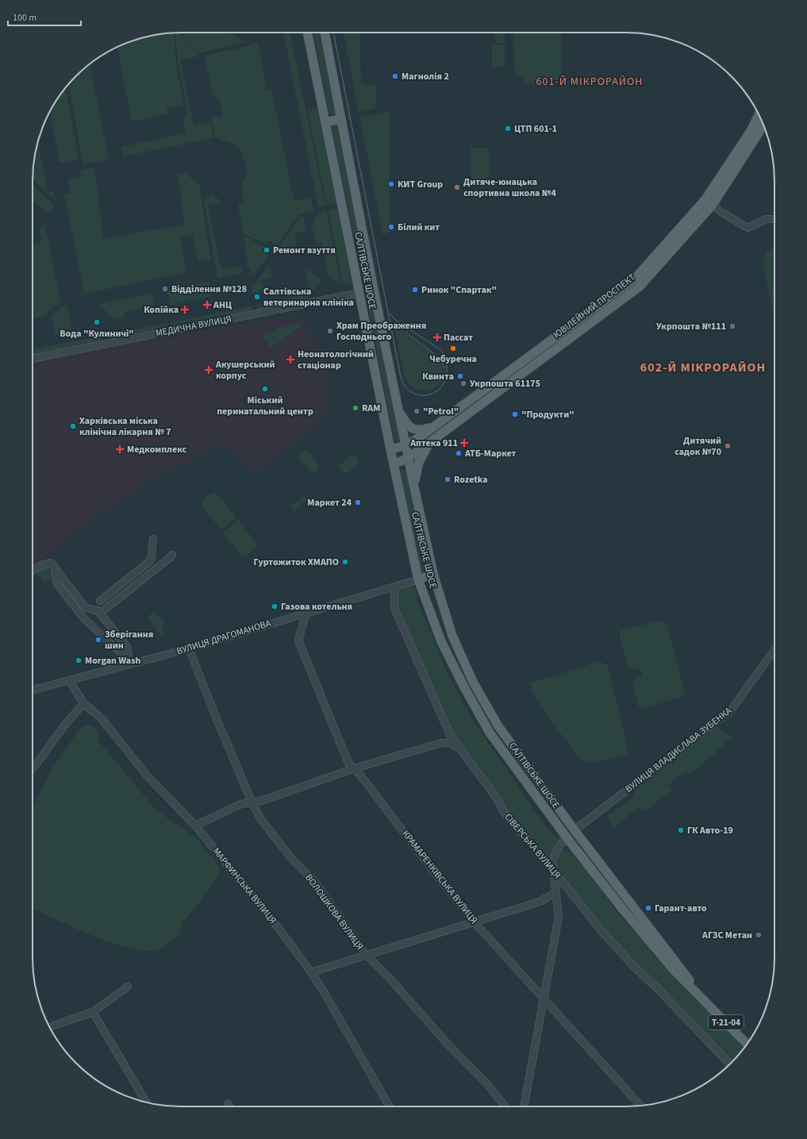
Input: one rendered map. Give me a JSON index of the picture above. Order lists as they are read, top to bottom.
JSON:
{
  "streets": {
    "main road": ["САЛТІВСЬКЕ ШОСЕ", "ЮВІЛЕЙНИЙ ПРОСПЕКТ", "Т-21-04"],
    "street": [
      "МЕДИЧНА ВУЛИЦЯ",
      "ВУЛИЦЯ ДРАГОМАНОВА",
      "ВУЛИЦЯ ВЛАДИСЛАВА ЗУБЕНКА",
      "СІВЕРСЬКА ВУЛИЦЯ",
      "КРАМАРЕНКІВСЬКА ВУЛИЦЯ",
      "МАРФИНСЬКА ВУЛИЦЯ",
      "ВОЛОШКОВА ВУЛИЦЯ"
    ]
  },
  "crossings": [
    ["САЛТІВСЬКЕ ШОСЕ", "ЮВІЛЕЙНИЙ ПРОСПЕКТ"],
    ["САЛТІВСЬКЕ ШОСЕ", "МЕДИЧНА ВУЛИЦЯ"],
    ["САЛТІВСЬКЕ ШОСЕ", "ВУЛИЦЯ ДРАГОМАНОВА"],
    ["САЛТІВСЬКЕ ШОСЕ", "ВУЛИЦЯ ВЛАДИСЛАВА ЗУБЕНКА"],
    ["ВУЛИЦЯ ДРАГОМАНОВА", "СІВЕРСЬКА ВУЛИЦЯ"],
    ["ВУЛИЦЯ ДРАГОМАНОВА", "КРАМАРЕНКІВСЬКА ВУЛИЦЯ"],
    ["ВУЛИЦЯ ДРАГОМАНОВА", "МАРФИНСЬКА ВУЛИЦЯ"],
    ["ВУЛИЦЯ ДРАГОМАНОВА", "ВОЛОШКОВА ВУЛИЦЯ"]
  ],
  "districts": ["601-Й МІКРОРАЙОН", "602-Й МІКРОРАЙОН"],
  "places": {
    "other": [
      "Магнолія 2",
      "ЦТП 601-1",
      "КИТ Group",
      "Дитяче-юнацька спортивна школа №4",
      "Білий кит",
      "Ремонт взуття",
      "Відділення №128",
      "Ринок \"Спартак\"",
      "Салтівська ветеринарна клініка",
      "Вода \"Кулиничі\"",
      "Укрпошта №111",
      "Храм Преображення Господнього",
      "Чебуречна",
      "Квинта",
      "Укрпошта 61175",
      "Міський перинатальний центр",
      "RAM",
      "\"Petrol\"",
      "\"Продукти\"",
      "Харківська міська клінічна лікарня № 7",
      "Дитячий садок №70",
      "АТБ-Маркет",
      "Rozetka",
      "Маркет 24",
      "Гуртожиток ХМАПО",
      "Газова котельня",
      "Зберігання шин",
      "Morgan Wash",
      "ГК Авто-19",
      "Гарант-авто",
      "АГЗС Метан"
    ],
    "health": [
      "АНЦ",
      "Копійка",
      "Пассат",
      "Неонатологічний стаціонар",
      "Акушерський корпус",
      "Аптека 911",
      "Медкомплекс"
    ]
  },
  "scale_bar": "100 m"
}
